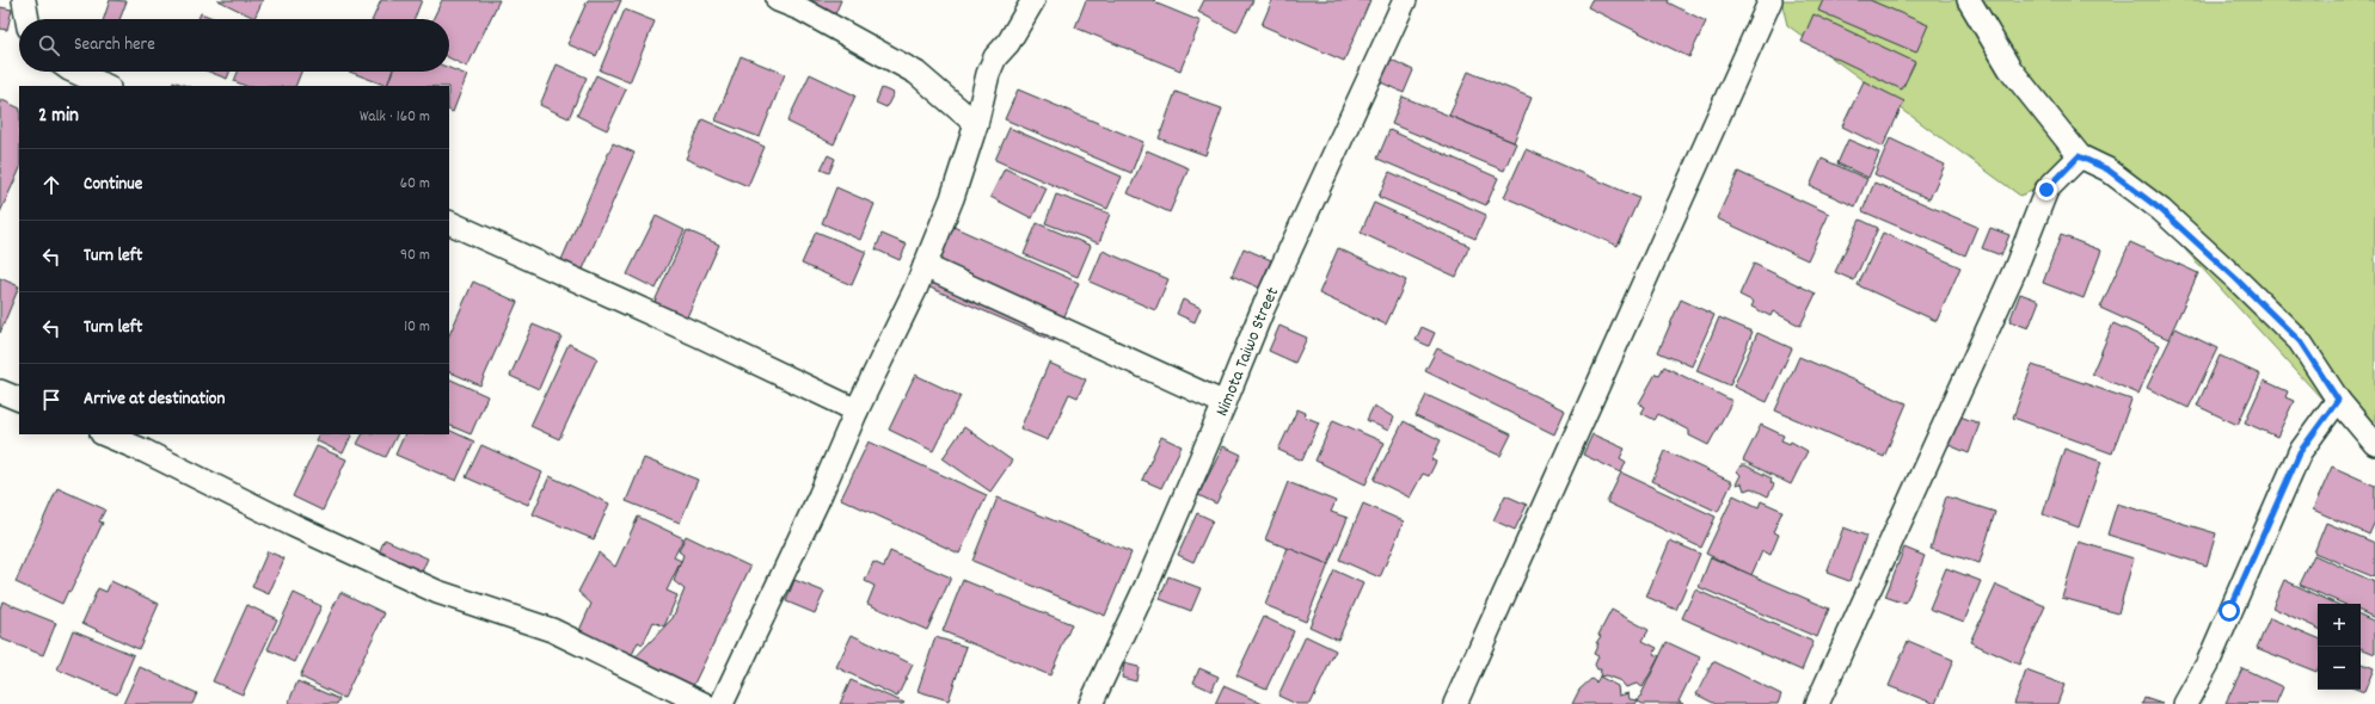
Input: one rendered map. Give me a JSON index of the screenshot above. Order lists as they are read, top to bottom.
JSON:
{
  "streets": {
    "street": ["Nimota Taiwo Street"]
  },
  "page": {
    "search": "Search here",
    "heading": ["2 min", "Walk · 160 m"],
    "list": [
      ["Continue", "60 m"],
      ["Turn left", "90 m"],
      ["Turn left", "10 m"],
      "Arrive at destination"
    ],
    "map_buttons": ["+", "−"]
  }
}
